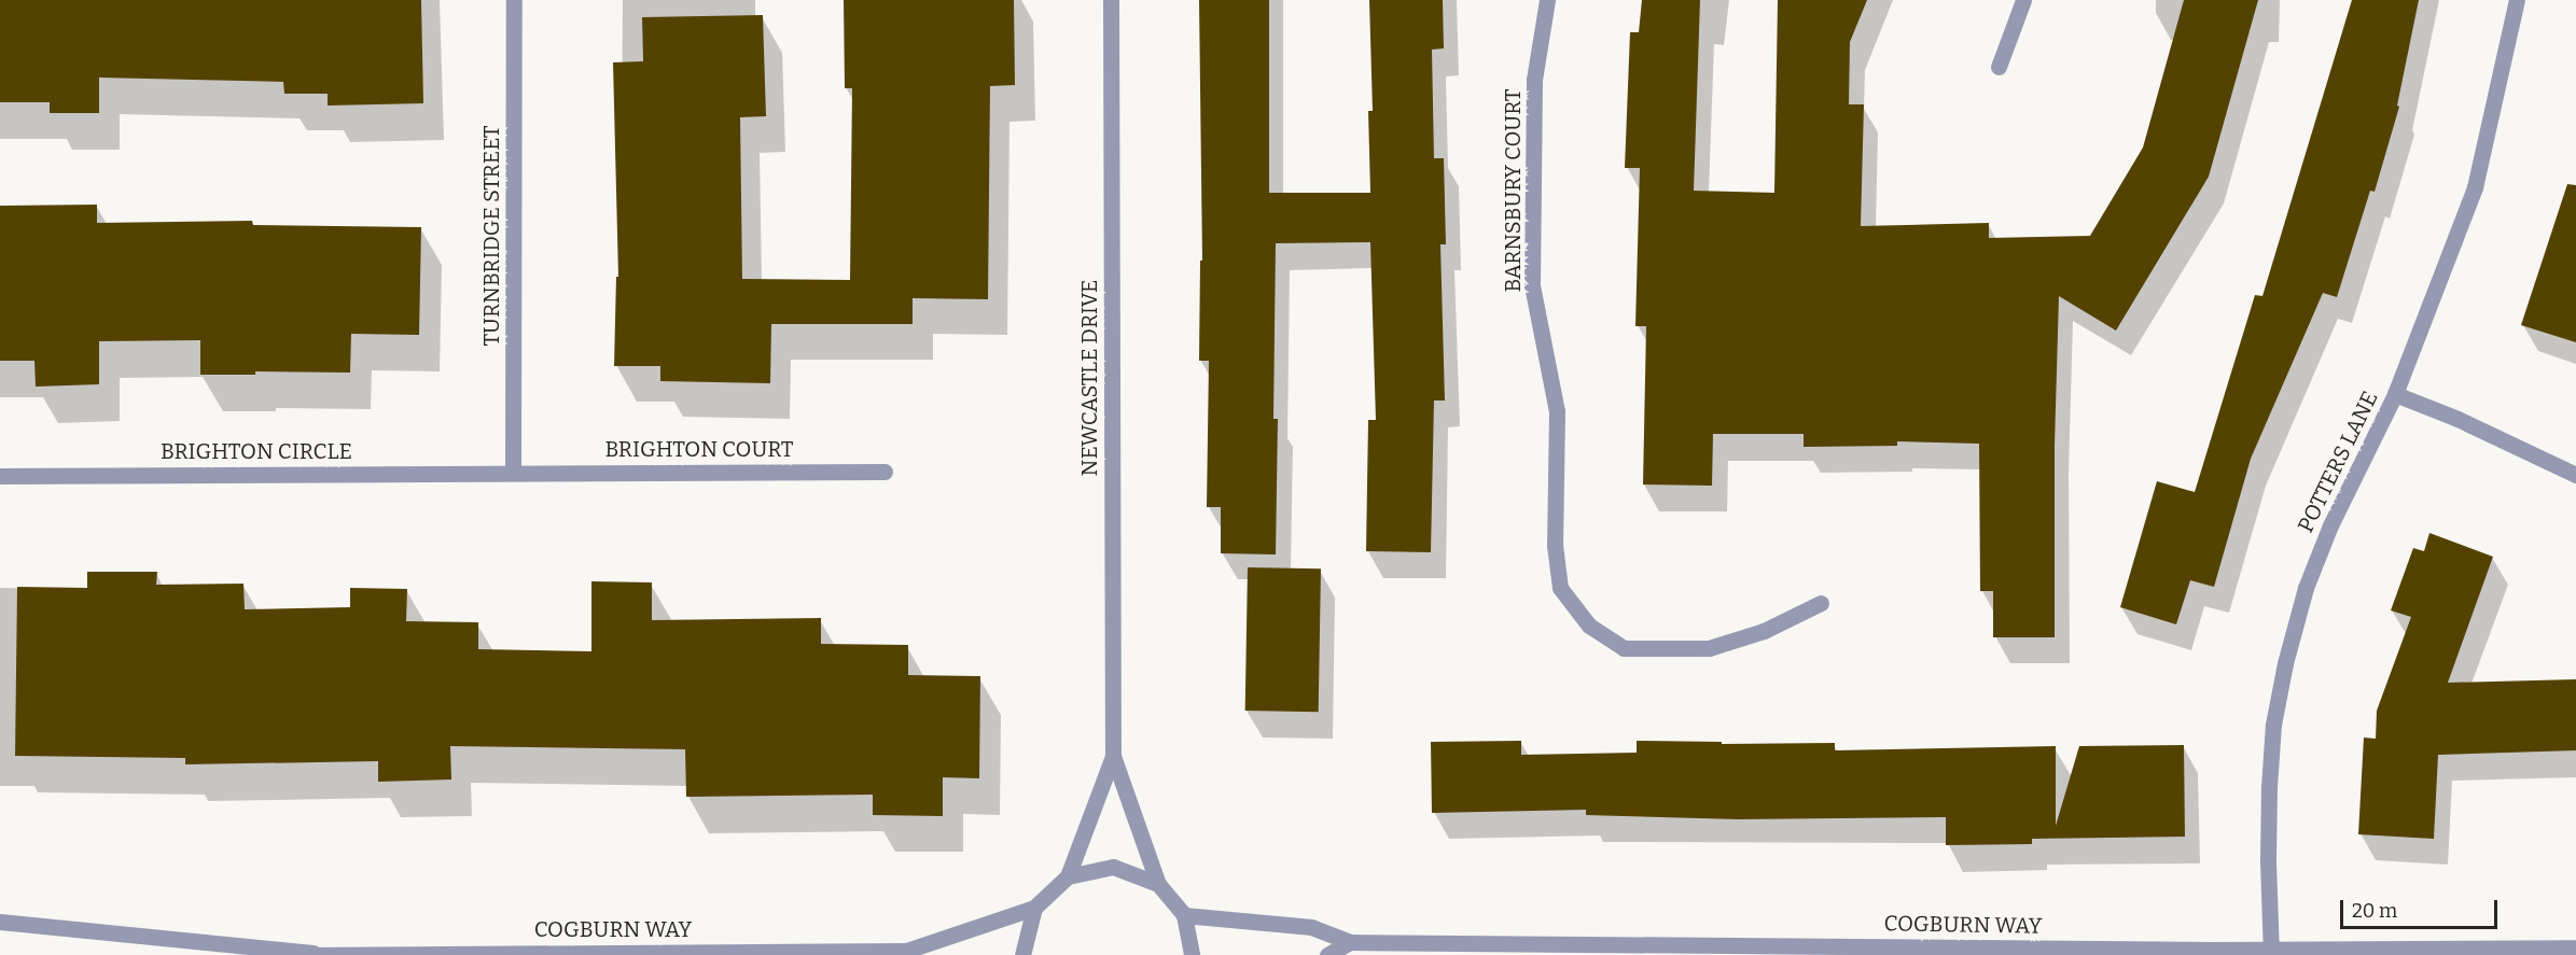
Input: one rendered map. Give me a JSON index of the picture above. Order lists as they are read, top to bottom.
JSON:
{
  "streets": {
    "street": [
      "BARNSBURY COURT",
      "TURNBRIDGE STREET",
      "NEWCASTLE DRIVE",
      "BRIGHTON COURT",
      "BRIGHTON CIRCLE",
      "POTTERS LANE",
      "COGBURN WAY"
    ]
  },
  "crossings": [
    ["TURNBRIDGE STREET", "BRIGHTON COURT"],
    ["TURNBRIDGE STREET", "BRIGHTON CIRCLE"],
    ["BRIGHTON COURT", "BRIGHTON CIRCLE"],
    ["POTTERS LANE", "COGBURN WAY"]
  ],
  "scale_bar": "20 m"
}
